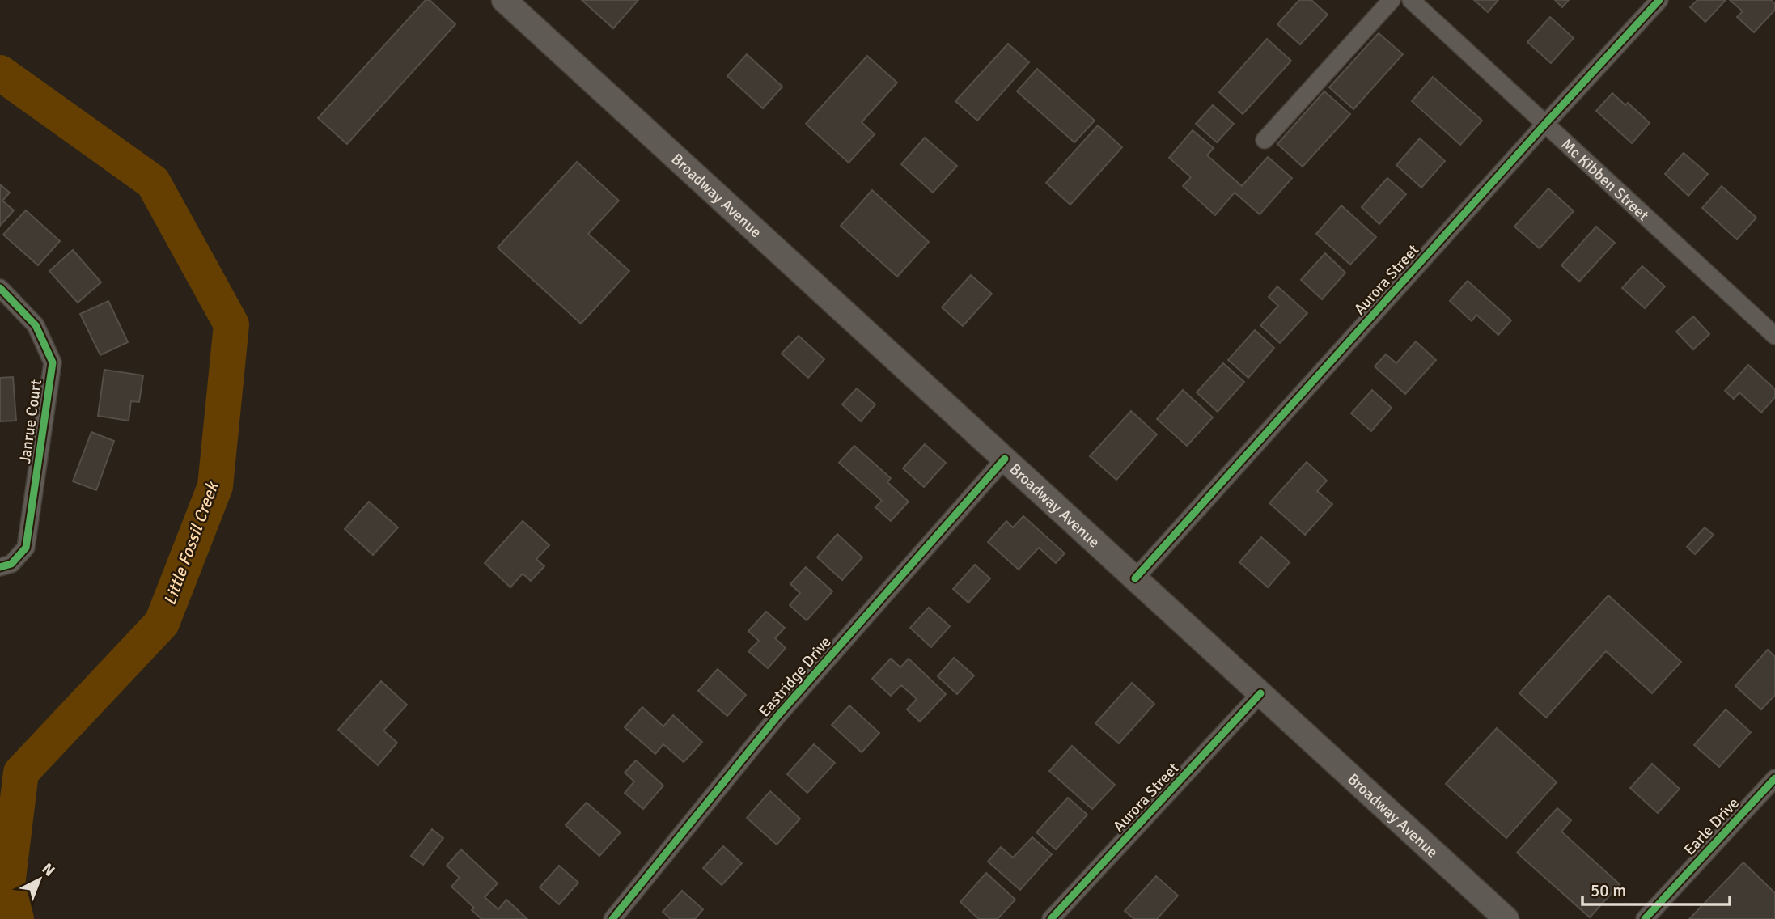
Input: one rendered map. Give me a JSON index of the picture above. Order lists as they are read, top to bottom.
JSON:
{
  "streets": {
    "main road": ["Broadway Avenue"],
    "street": [
      "Mc Kibben Street",
      "Aurora Street",
      "Janrue Court",
      "Eastridge Drive",
      "Earle Drive"
    ]
  },
  "crossings": [
    ["Mc Kibben Street", "Aurora Street"],
    ["Broadway Avenue", "Aurora Street"],
    ["Broadway Avenue", "Eastridge Drive"]
  ],
  "water": ["Little Fossil Creek"],
  "scale_bar": "50 m",
  "north": "top right"
}
